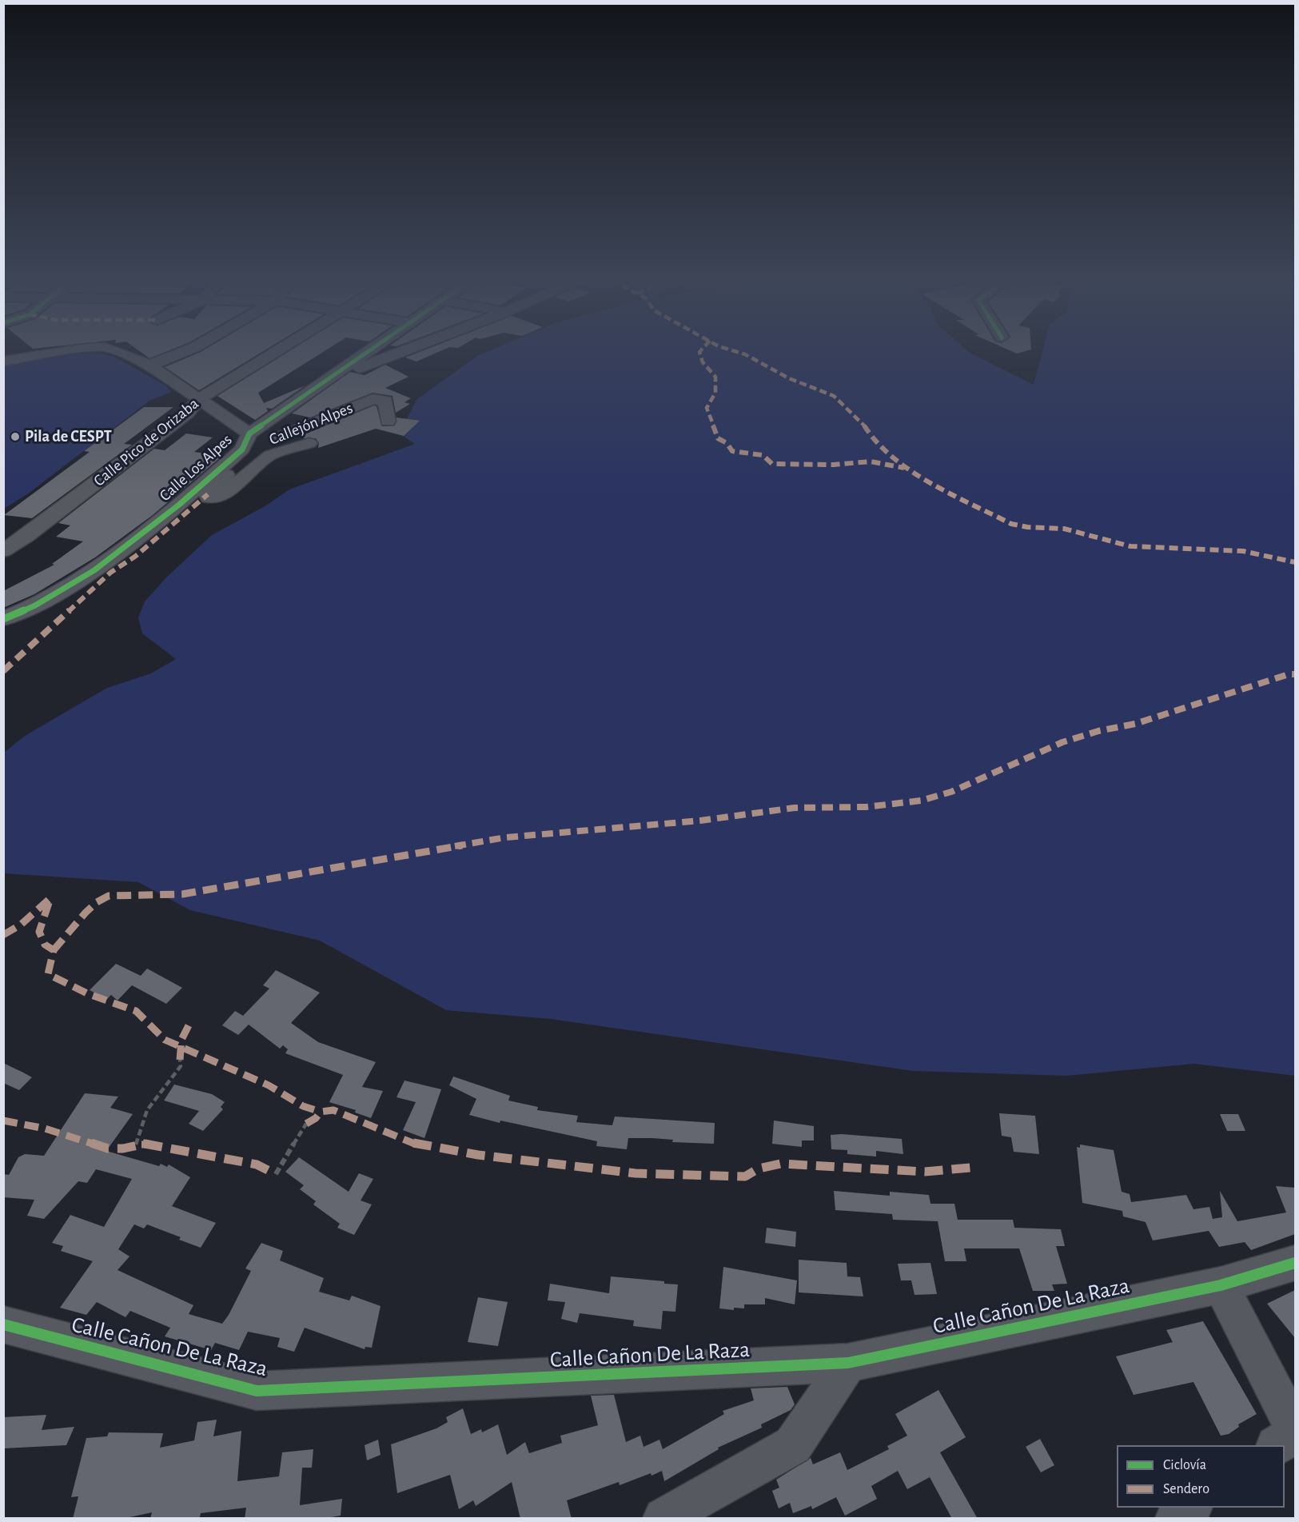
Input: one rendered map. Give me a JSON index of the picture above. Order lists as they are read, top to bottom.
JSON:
{
  "streets": {
    "street": [
      "Callejón Alpes",
      "Calle Pico de Orizaba",
      "Calle Los Alpes",
      "Calle Cañon De La Raza"
    ]
  },
  "crossings": [
    ["Callejón Alpes", "Calle Los Alpes"]
  ],
  "places": ["Pila de CESPT"],
  "legend": ["Ciclovía", "Sendero"]
}
